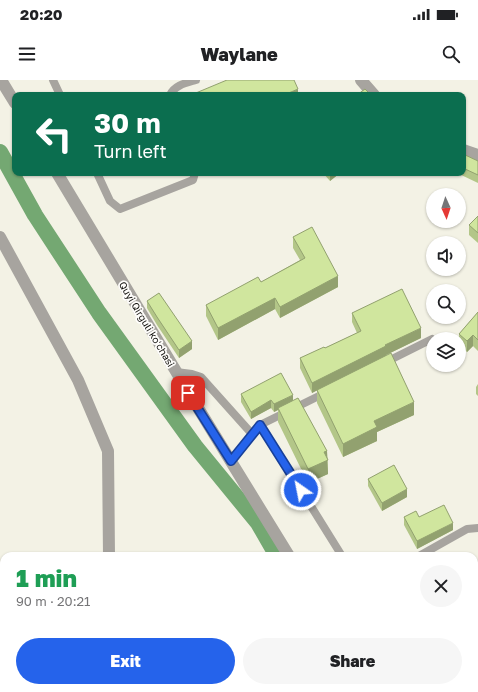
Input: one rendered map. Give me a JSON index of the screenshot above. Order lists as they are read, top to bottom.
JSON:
{
  "streets": {
    "street": ["Quyi Qirguli koʻchasi"]
  },
  "north": "bottom",
  "page": {
    "status": "20:20",
    "header": "Waylane",
    "turn": ["30 m", "Turn left"],
    "heading": ["1 min", "90 m · 20:21"],
    "buttons": ["Exit", "Share"]
  }
}
